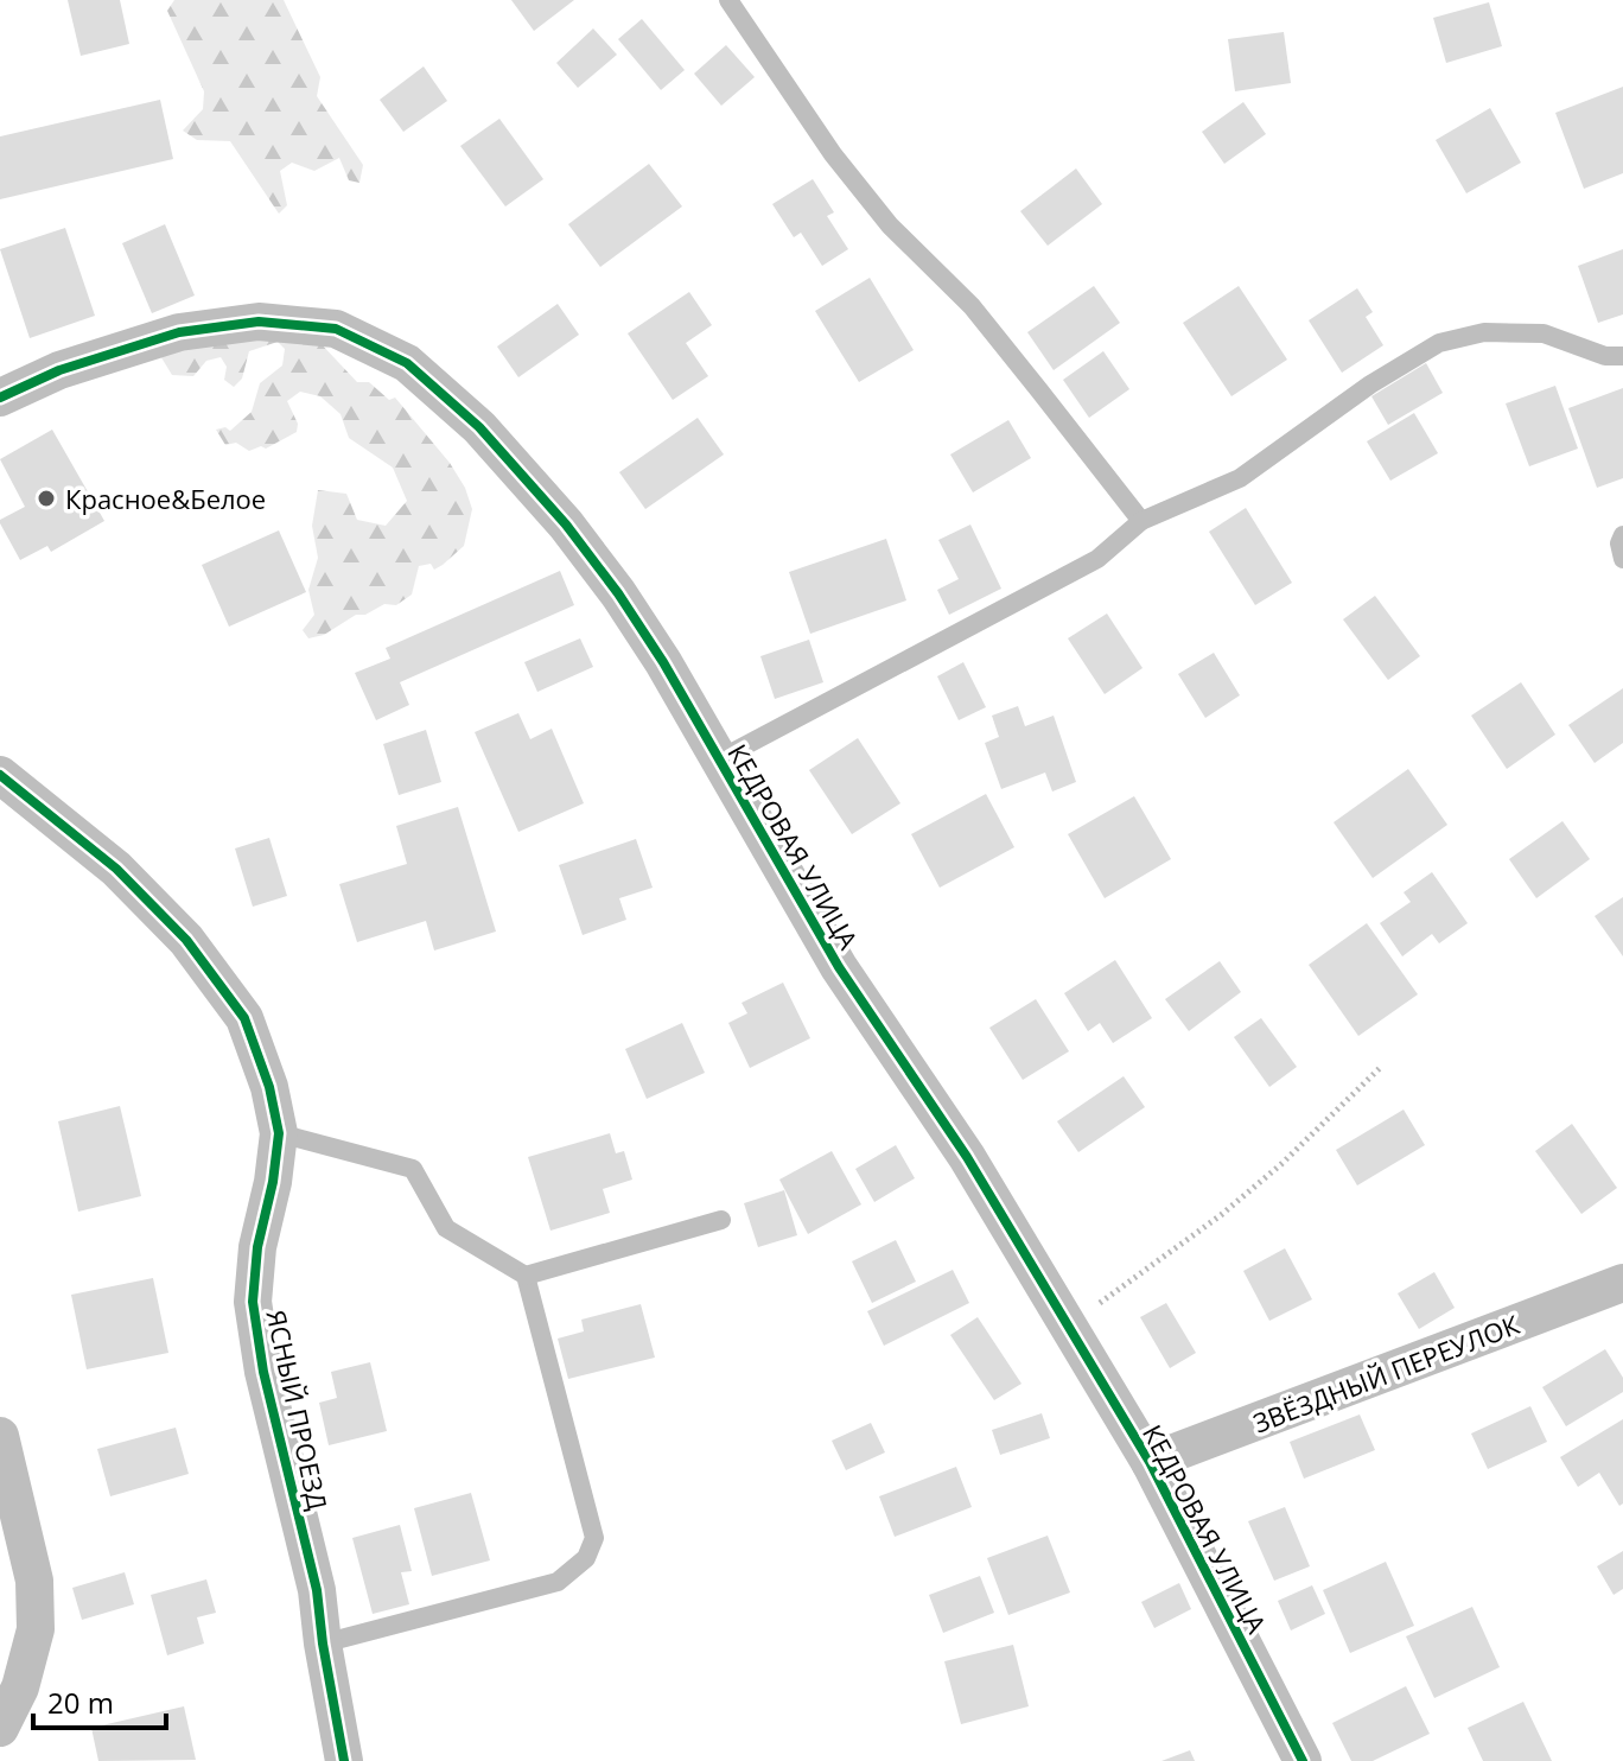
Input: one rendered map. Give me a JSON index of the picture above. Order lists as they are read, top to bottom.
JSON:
{
  "streets": {
    "street": ["КЕДРОВАЯ УЛИЦА", "ЗВЁЗДНЫЙ ПЕРЕУЛОК", "ЯСНЫЙ ПРОЕЗД"]
  },
  "crossings": [
    ["КЕДРОВАЯ УЛИЦА", "ЗВЁЗДНЫЙ ПЕРЕУЛОК"]
  ],
  "places": ["Красное&Белое"],
  "scale_bar": "20 m"
}
